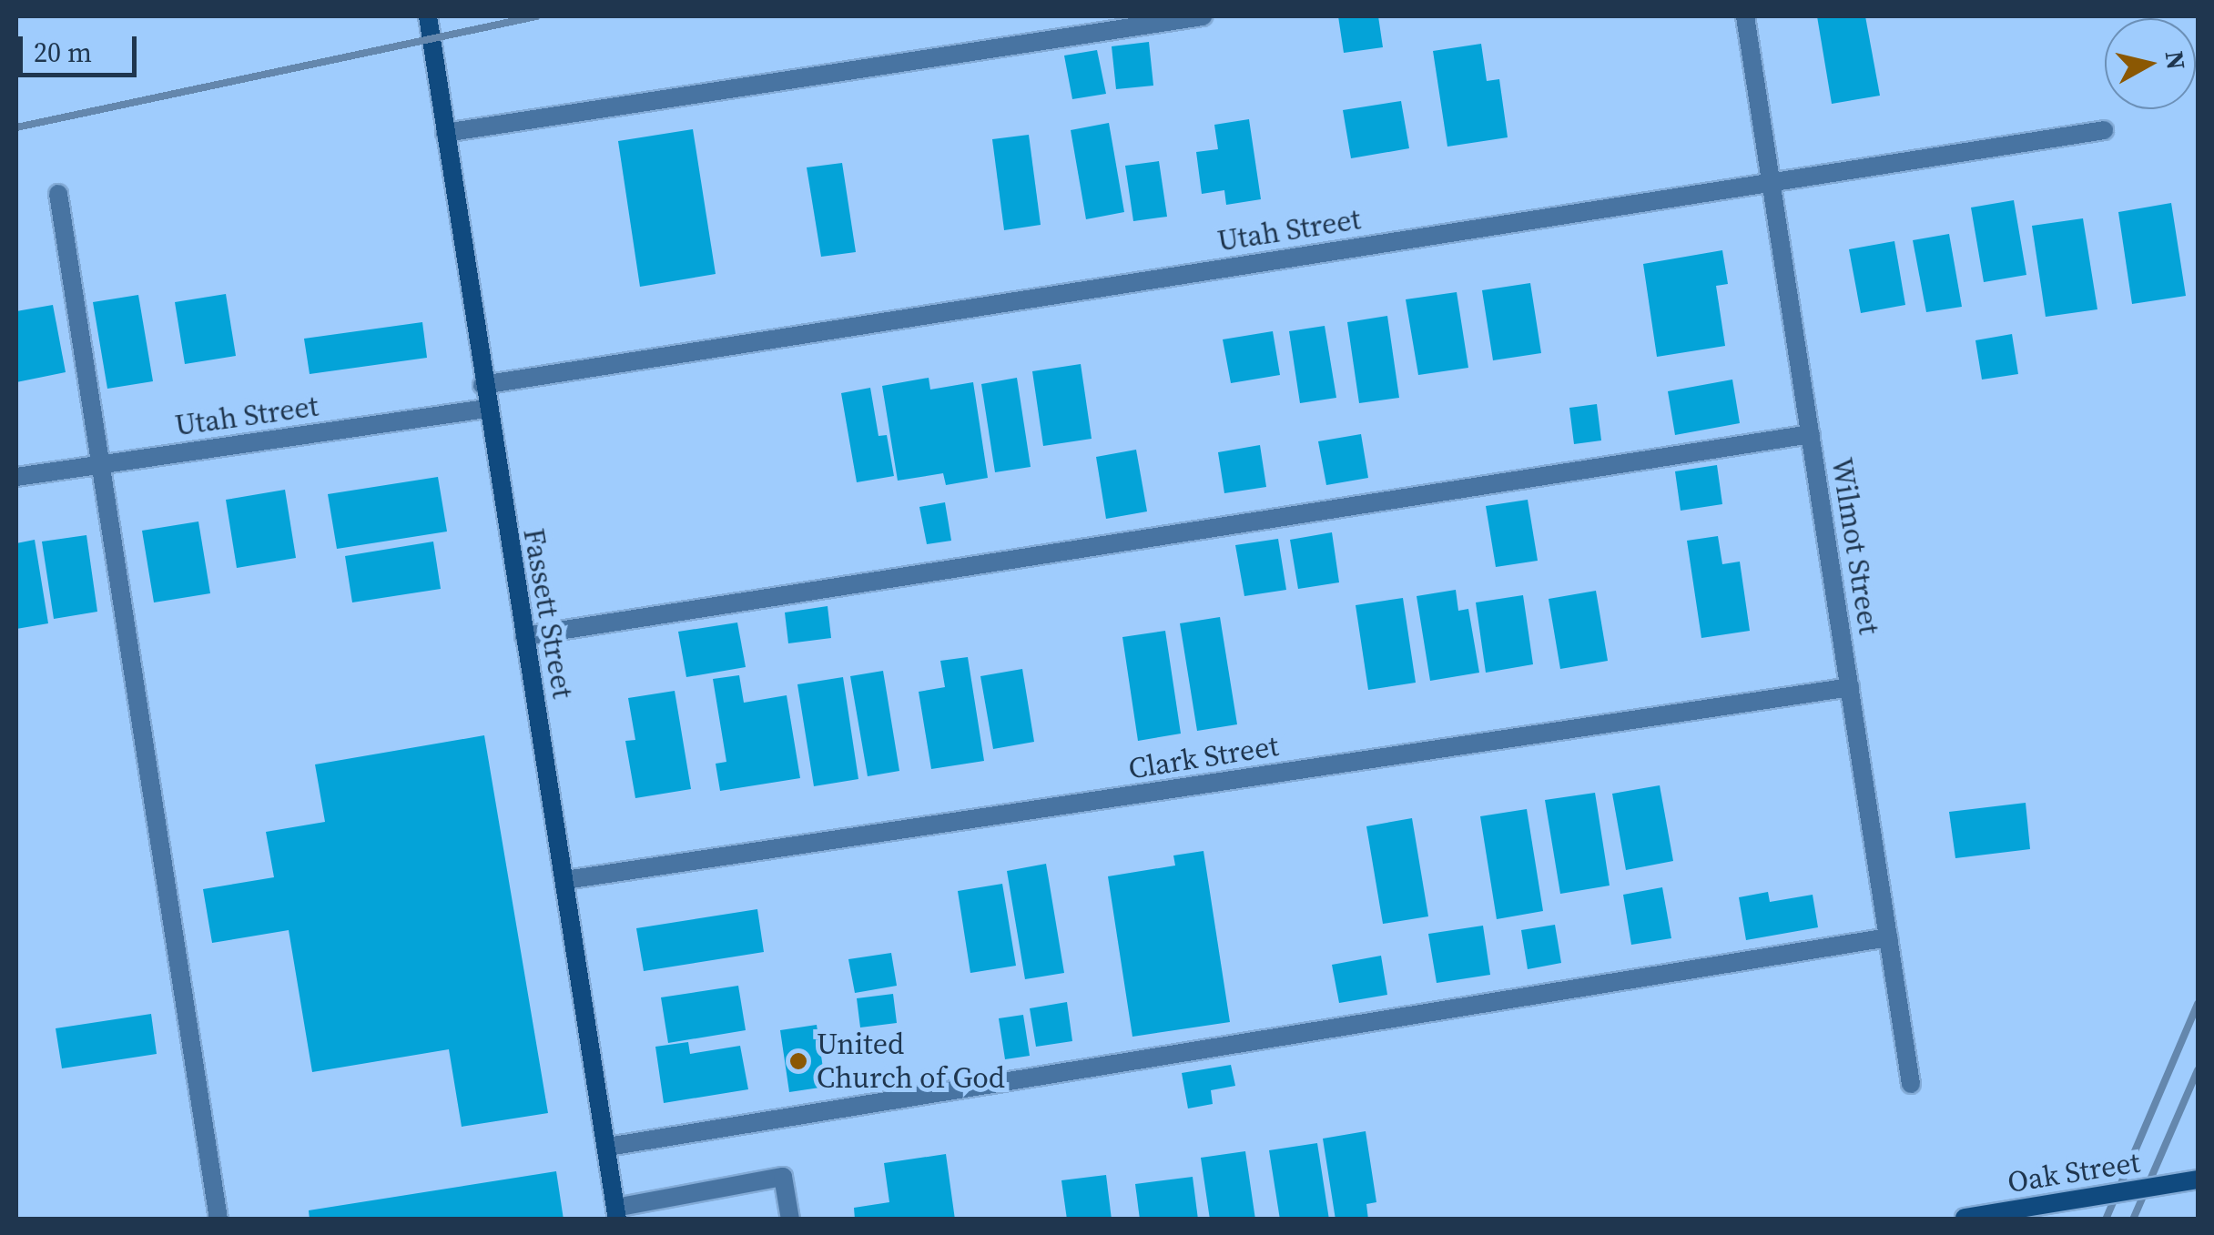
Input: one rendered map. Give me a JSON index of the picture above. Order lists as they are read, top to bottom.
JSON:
{
  "streets": {
    "main road": ["Fassett Street", "Oak Street"],
    "street": ["Utah Street", "Wilmot Street", "Clark Street"]
  },
  "crossings": [
    ["Utah Street", "Wilmot Street"],
    ["Utah Street", "Fassett Street"],
    ["Wilmot Street", "Clark Street"],
    ["Fassett Street", "Clark Street"]
  ],
  "places": ["United Church of God"],
  "scale_bar": "20 m",
  "north": "right"
}
